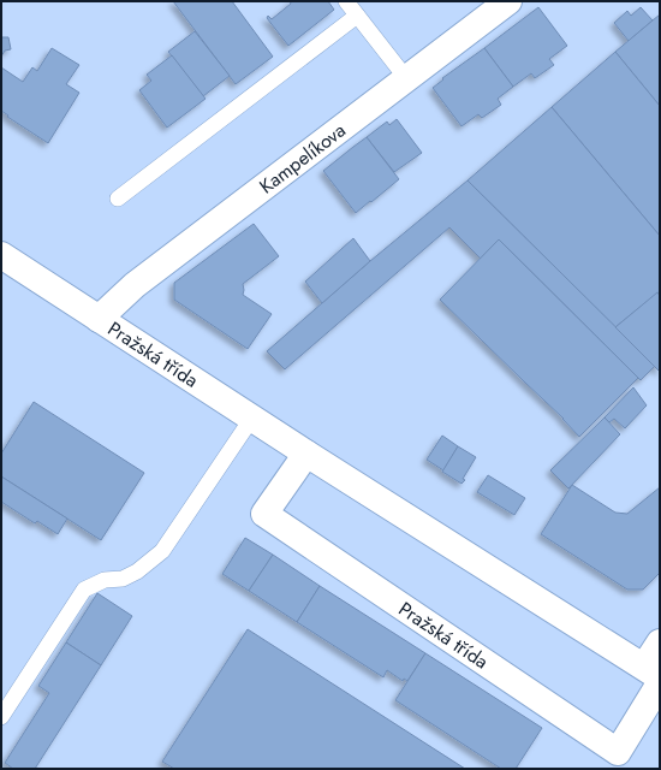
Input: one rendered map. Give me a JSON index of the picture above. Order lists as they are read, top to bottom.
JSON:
{
  "streets": {
    "street": ["Kampelíkova", "Pražská třída"]
  },
  "crossings": [
    ["Kampelíkova", "Pražská třída"]
  ]
}
